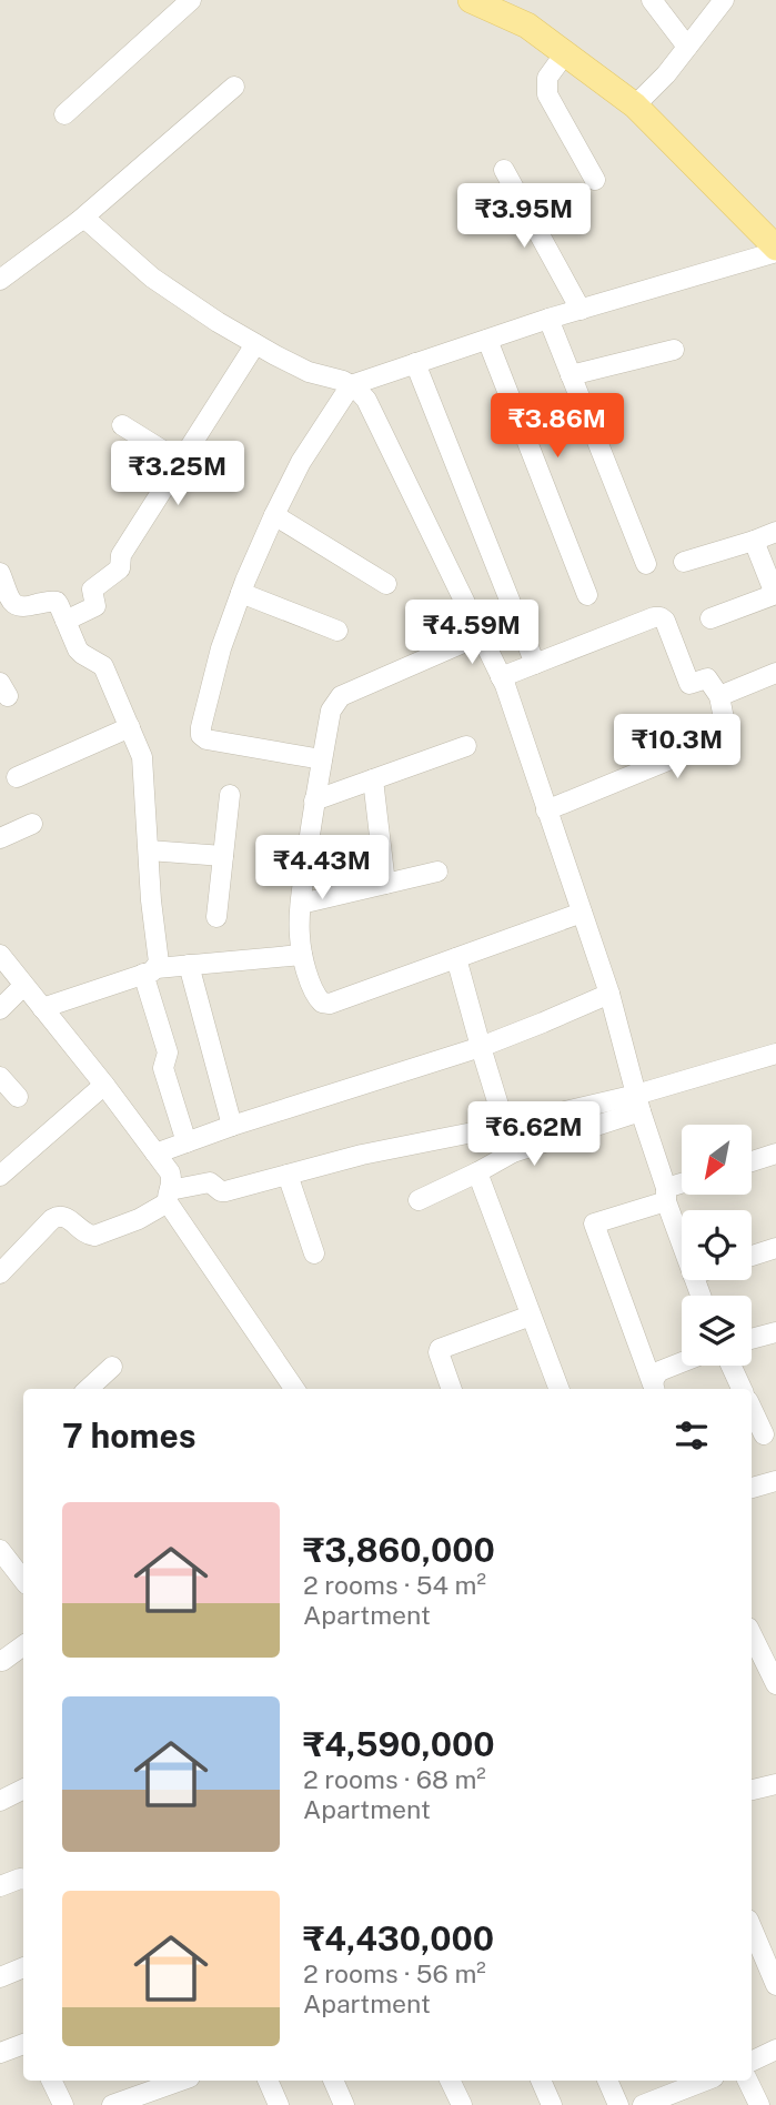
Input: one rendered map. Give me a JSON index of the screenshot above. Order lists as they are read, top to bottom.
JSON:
{
  "north": "bottom left",
  "page": {
    "price": [
      "₹3.95M",
      "₹3.86M",
      "₹3.25M",
      "₹4.59M",
      "₹10.3M",
      "₹4.43M",
      "₹6.62M"
    ],
    "heading": "7 homes",
    "list": [
      {
        "name": "₹3,860,000",
        "note": "2 rooms · 54 m² · Apartment"
      },
      {
        "name": "₹4,590,000",
        "note": "2 rooms · 68 m² · Apartment"
      },
      {
        "name": "₹4,430,000",
        "note": "2 rooms · 56 m² · Apartment"
      }
    ]
  }
}
